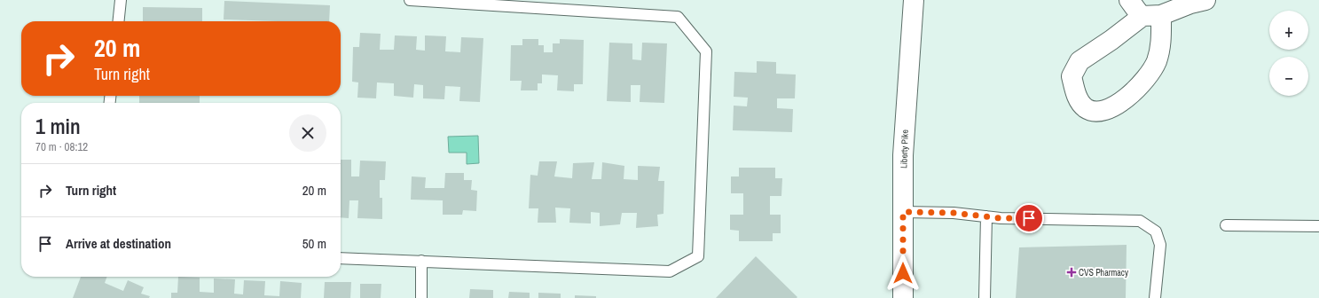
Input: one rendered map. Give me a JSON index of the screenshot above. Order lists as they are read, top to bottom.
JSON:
{
  "streets": {
    "street": ["Liberty Pike"]
  },
  "places": {
    "health": ["CVS Pharmacy"]
  },
  "page": {
    "map_buttons": ["+", "−"],
    "turn": ["20 m", "Turn right"],
    "heading": ["1 min", "70 m · 08:12"],
    "list": [
      {
        "name": "Turn right",
        "value": "20 m"
      },
      {
        "name": "Arrive at destination",
        "value": "50 m"
      }
    ]
  }
}
